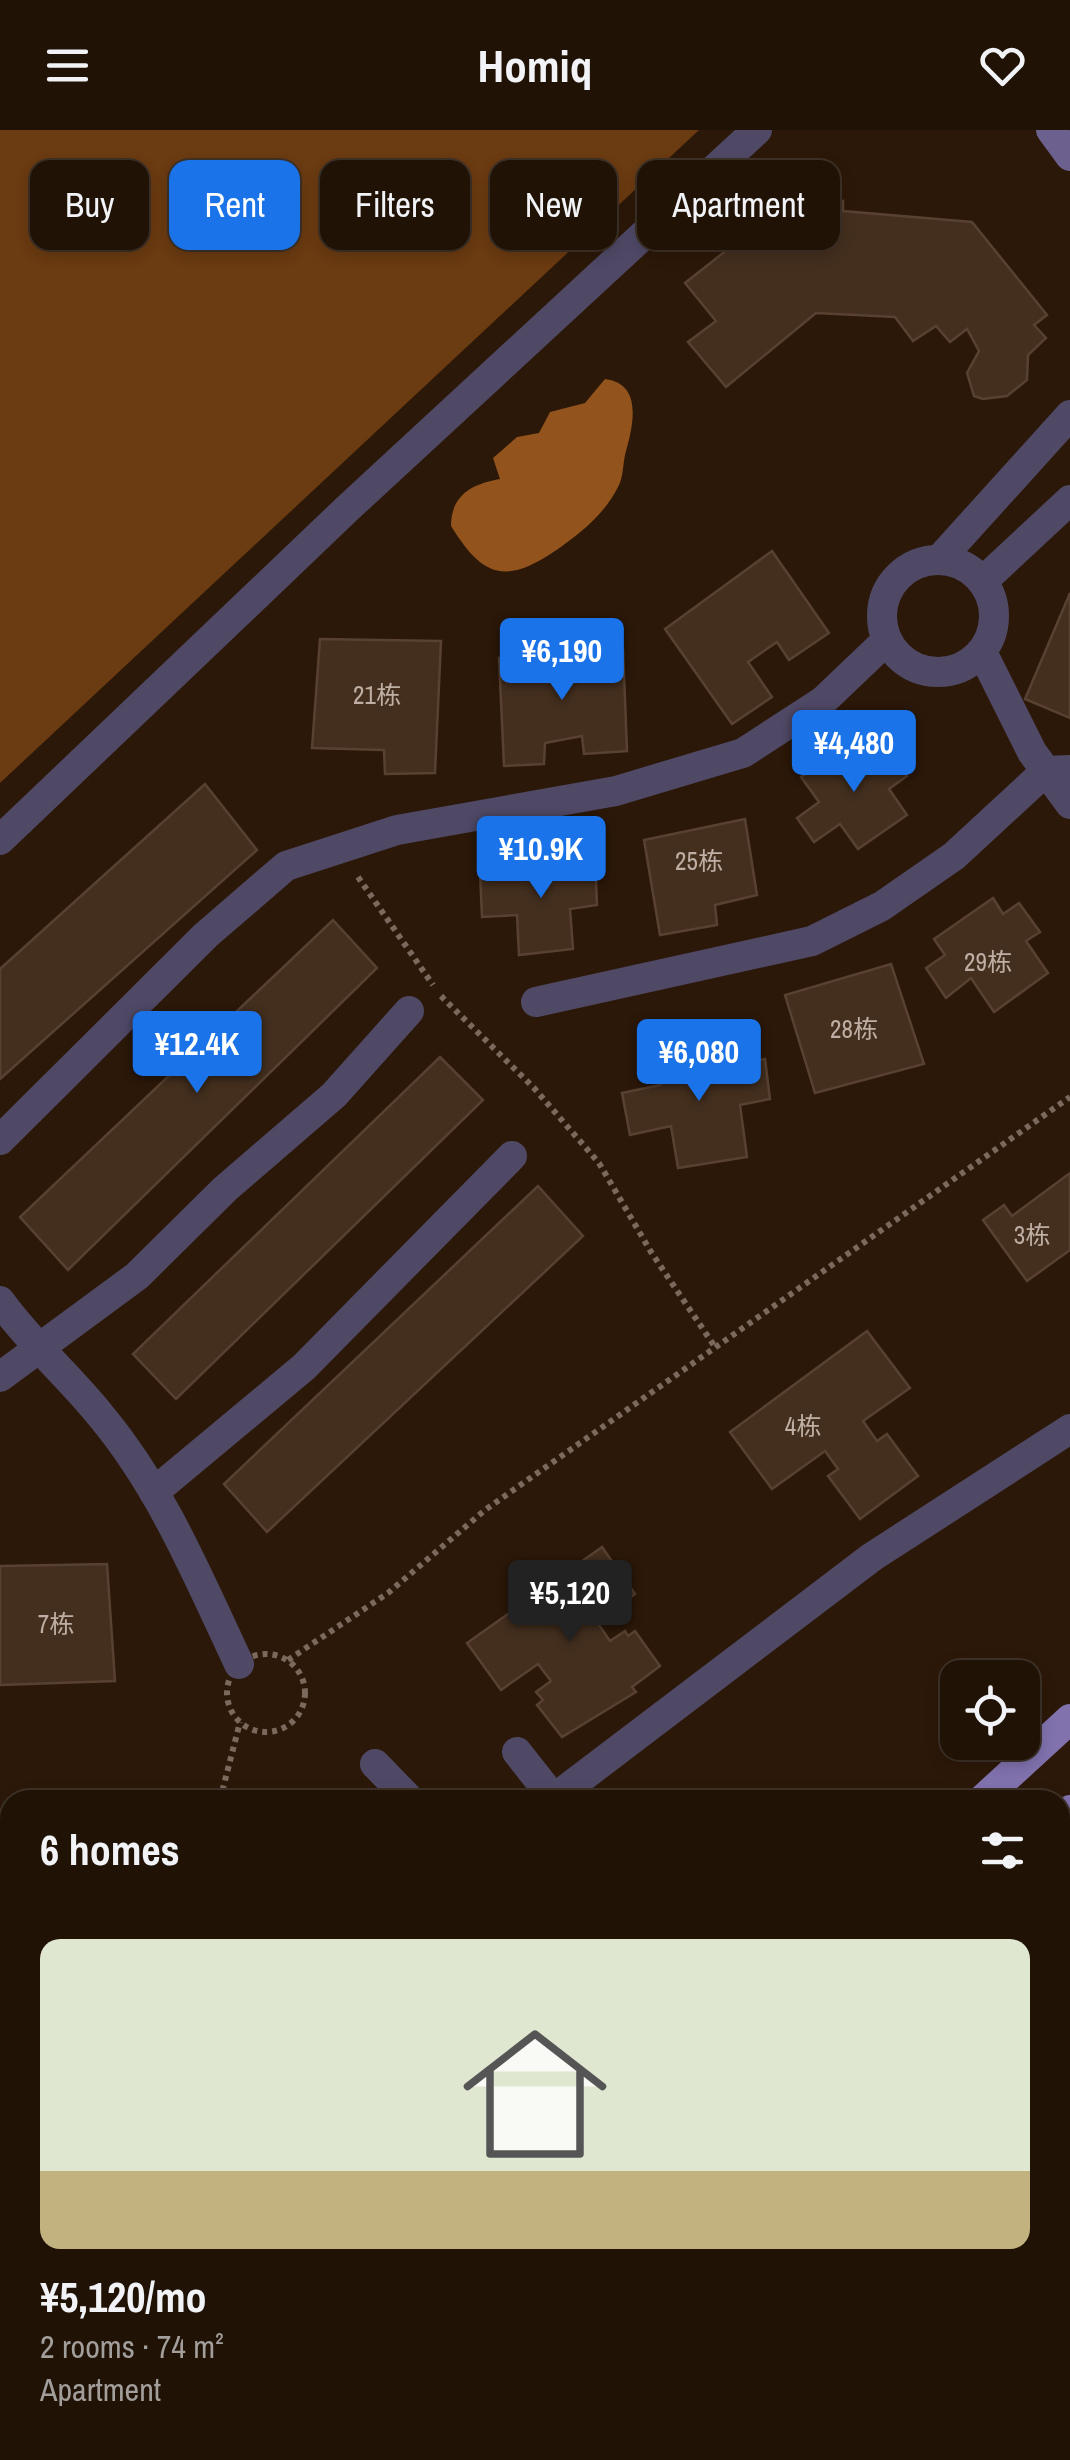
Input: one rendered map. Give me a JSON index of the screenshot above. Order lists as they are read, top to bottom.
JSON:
{
  "house_numbers": [
    "21栋",
    "25栋",
    "29栋",
    "28栋",
    "3栋",
    "4栋",
    "7栋"
  ],
  "page": {
    "header": "Homiq",
    "chip": [
      "Buy",
      "Rent",
      "Filters",
      "New",
      "Apartment"
    ],
    "price": [
      "¥6,190",
      "¥4,480",
      "¥10.9K",
      "¥12.4K",
      "¥6,080",
      "¥5,120"
    ],
    "heading": "6 homes",
    "list": [
      {
        "name": "¥5,120/mo",
        "note": "2 rooms · 74 m² · Apartment"
      }
    ]
  }
}
